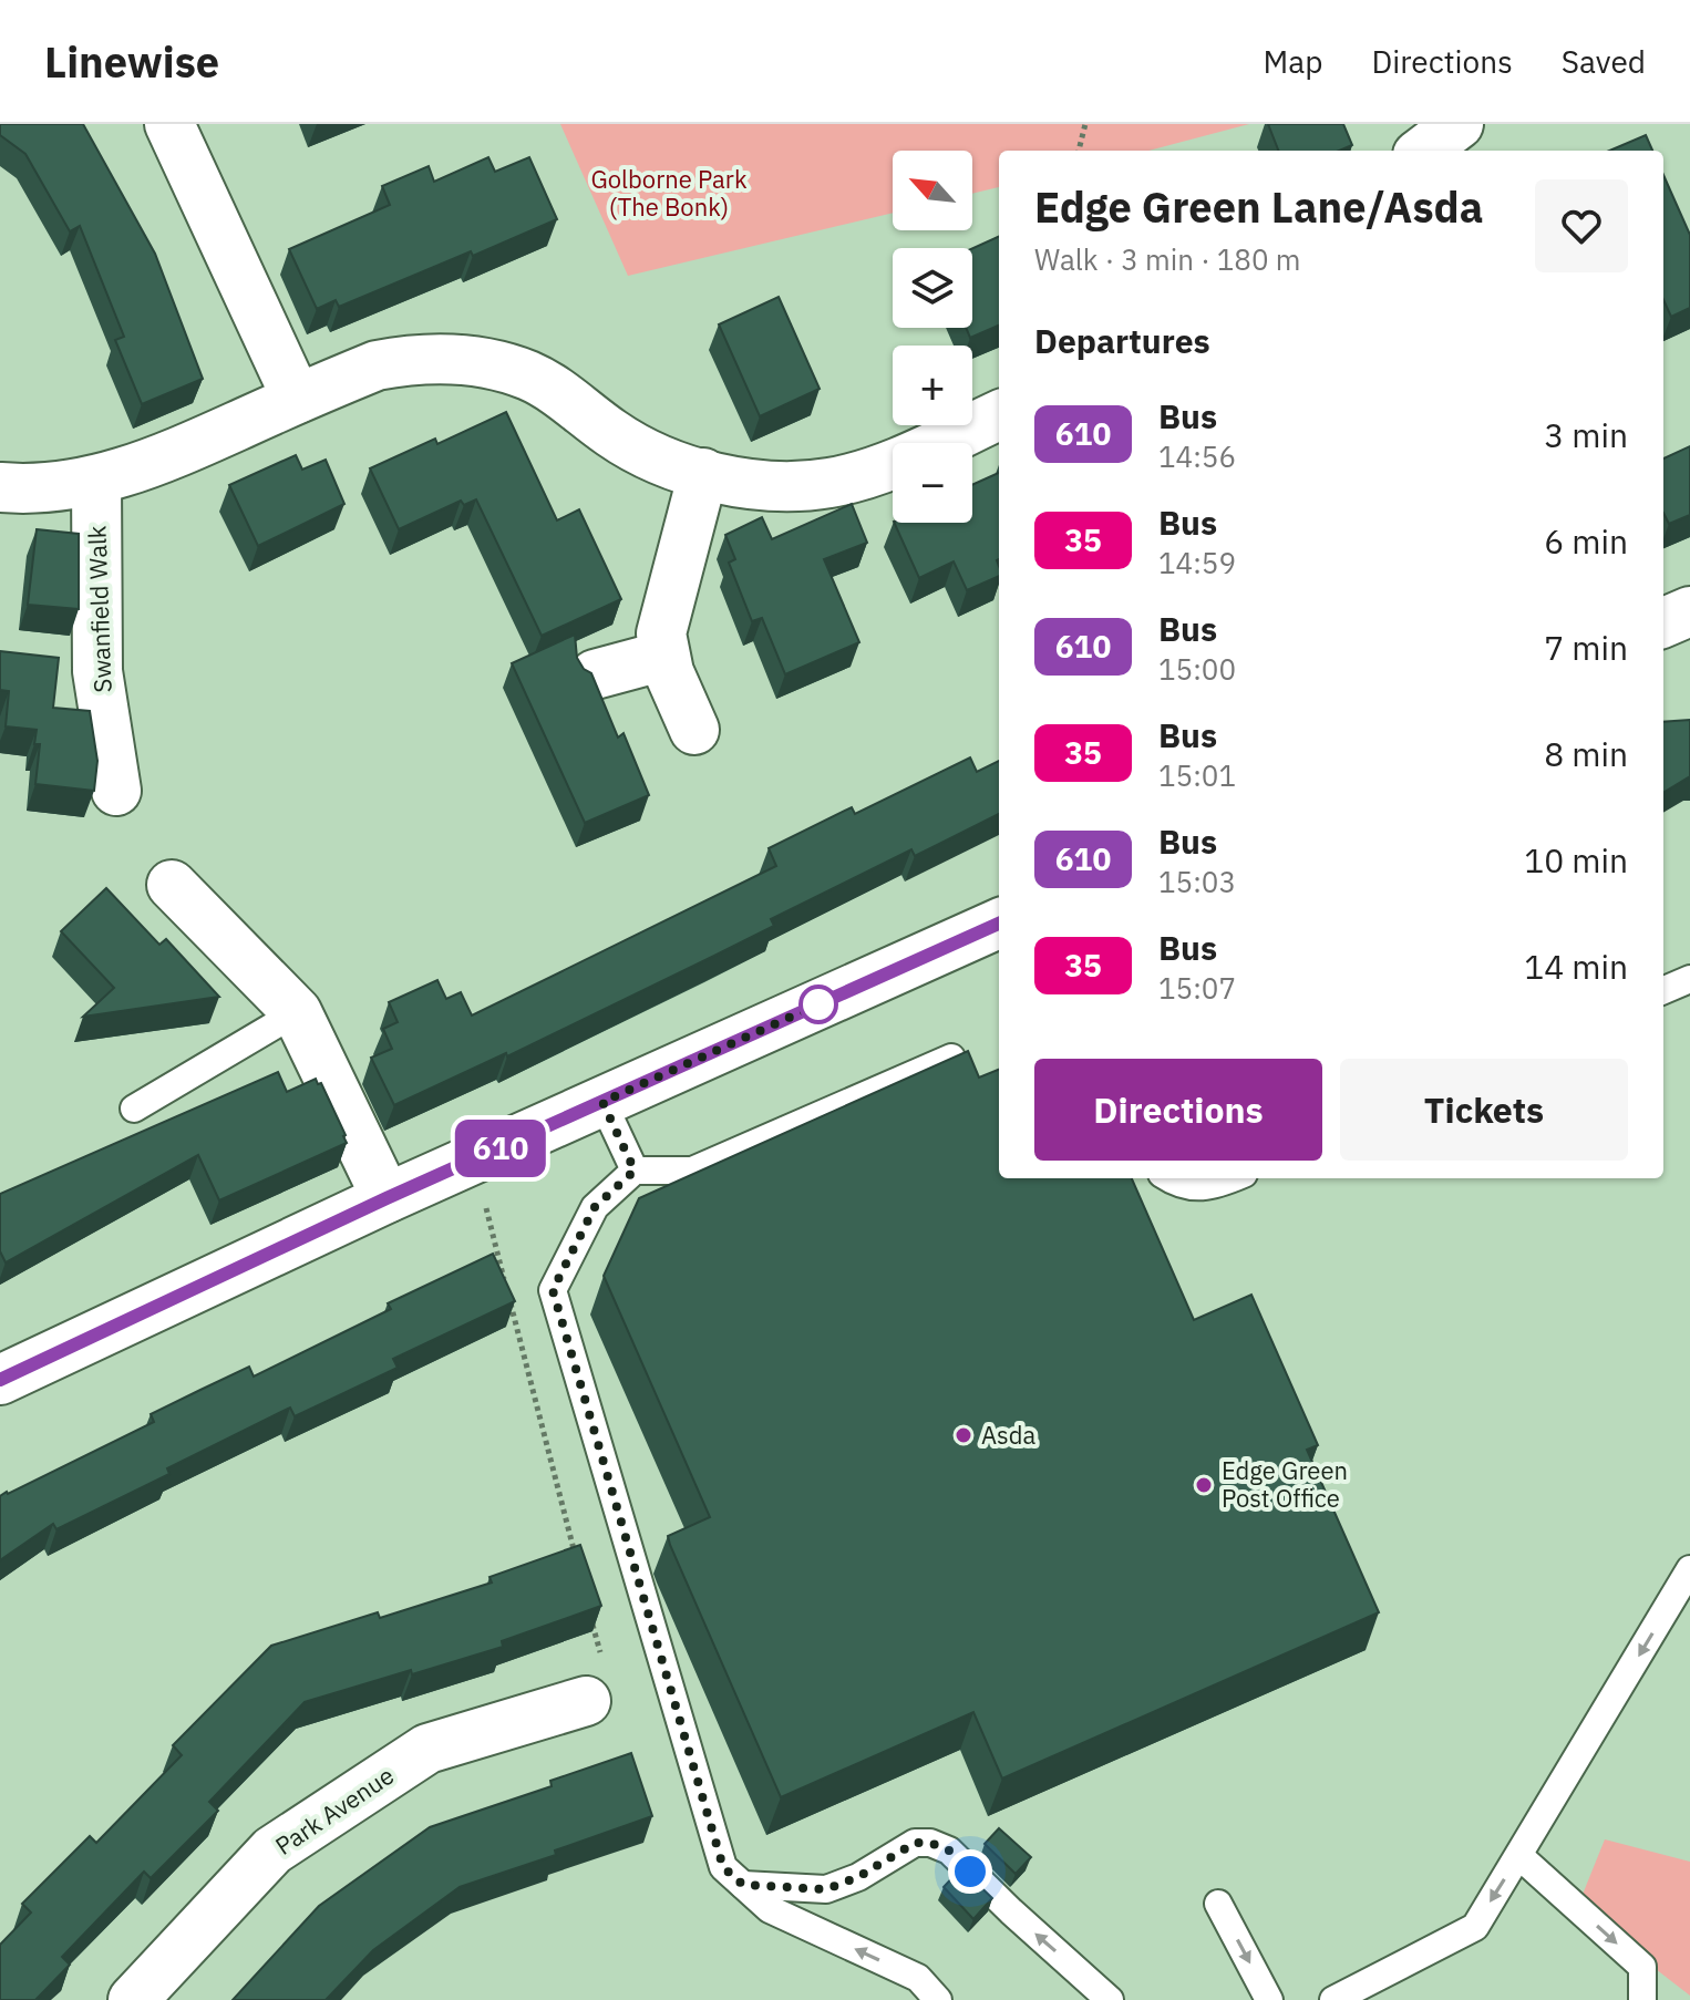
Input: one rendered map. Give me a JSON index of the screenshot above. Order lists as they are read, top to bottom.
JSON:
{
  "streets": {
    "street": ["Swanfield Walk", "Park Avenue"]
  },
  "parks": ["Golborne Park (The Bonk)"],
  "places": ["Asda", "Edge Green Post Office"],
  "lines": ["bus line 610"],
  "north": "top left",
  "page": {
    "header": "Linewise",
    "nav": ["Map", "Directions", "Saved"],
    "on_map": "610",
    "map_buttons": ["+", "−"],
    "heading": [
      ["Edge Green Lane/Asda", "Walk · 3 min · 180 m"],
      "Departures"
    ],
    "list": [
      {
        "mark": "610",
        "name": "Bus",
        "note": "14:56",
        "value": "3 min"
      },
      {
        "mark": "35",
        "name": "Bus",
        "note": "14:59",
        "value": "6 min"
      },
      {
        "mark": "610",
        "name": "Bus",
        "note": "15:00",
        "value": "7 min"
      },
      {
        "mark": "35",
        "name": "Bus",
        "note": "15:01",
        "value": "8 min"
      },
      {
        "mark": "610",
        "name": "Bus",
        "note": "15:03",
        "value": "10 min"
      },
      {
        "mark": "35",
        "name": "Bus",
        "note": "15:07",
        "value": "14 min"
      }
    ],
    "buttons": ["Directions", "Tickets"]
  }
}
